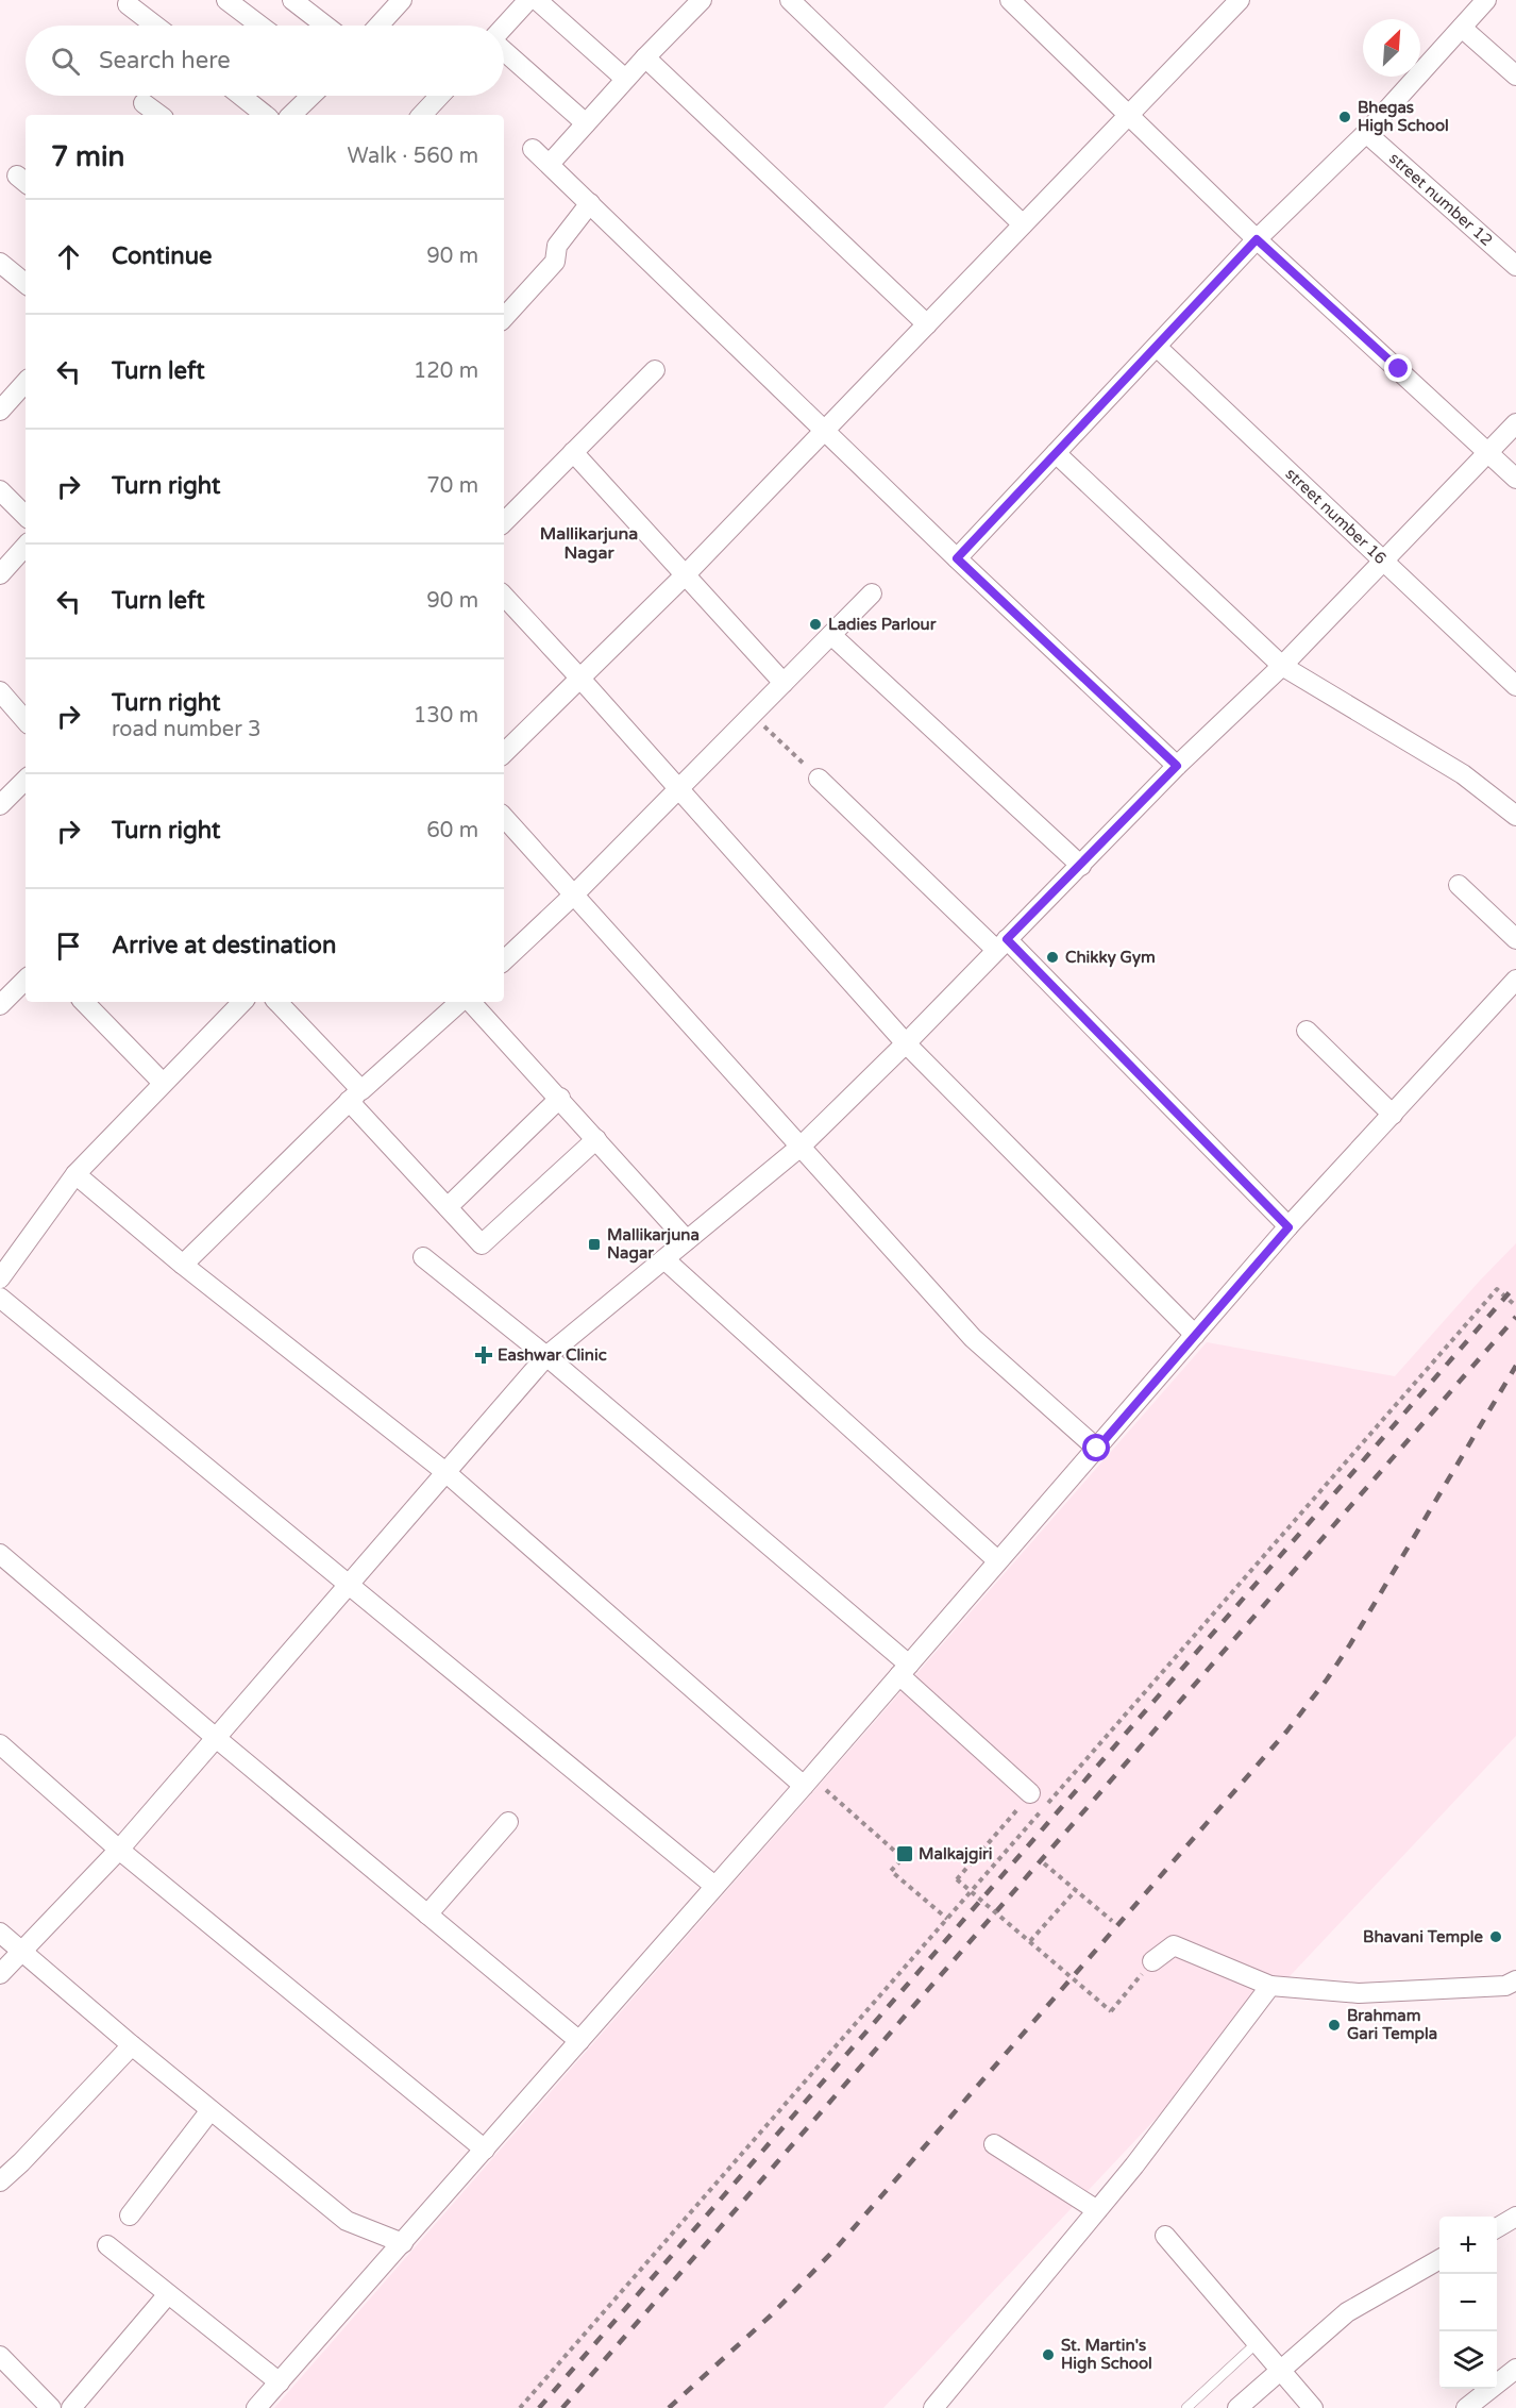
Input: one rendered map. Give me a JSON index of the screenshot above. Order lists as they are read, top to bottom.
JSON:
{
  "streets": {
    "street": ["street number 12", "street number 16"]
  },
  "districts": ["Mallikarjuna Nagar"],
  "places": {
    "other": [
      "Bhegas High School",
      "Ladies Parlour",
      "Chikky Gym",
      "Bhavani Temple",
      "Brahmam Gari Templa",
      "St. Martin's High School"
    ],
    "transit": ["Mallikarjuna Nagar", "Malkajgiri"],
    "health": ["Eashwar Clinic"]
  },
  "north": "top right",
  "page": {
    "search": "Search here",
    "heading": ["7 min", "Walk · 560 m"],
    "list": [
      ["Continue", "90 m"],
      ["Turn left", "120 m"],
      ["Turn right", "70 m"],
      ["Turn left", "90 m"],
      ["Turn right", "road number 3", "130 m"],
      ["Turn right", "60 m"],
      "Arrive at destination"
    ],
    "map_buttons": ["+", "−"]
  }
}
